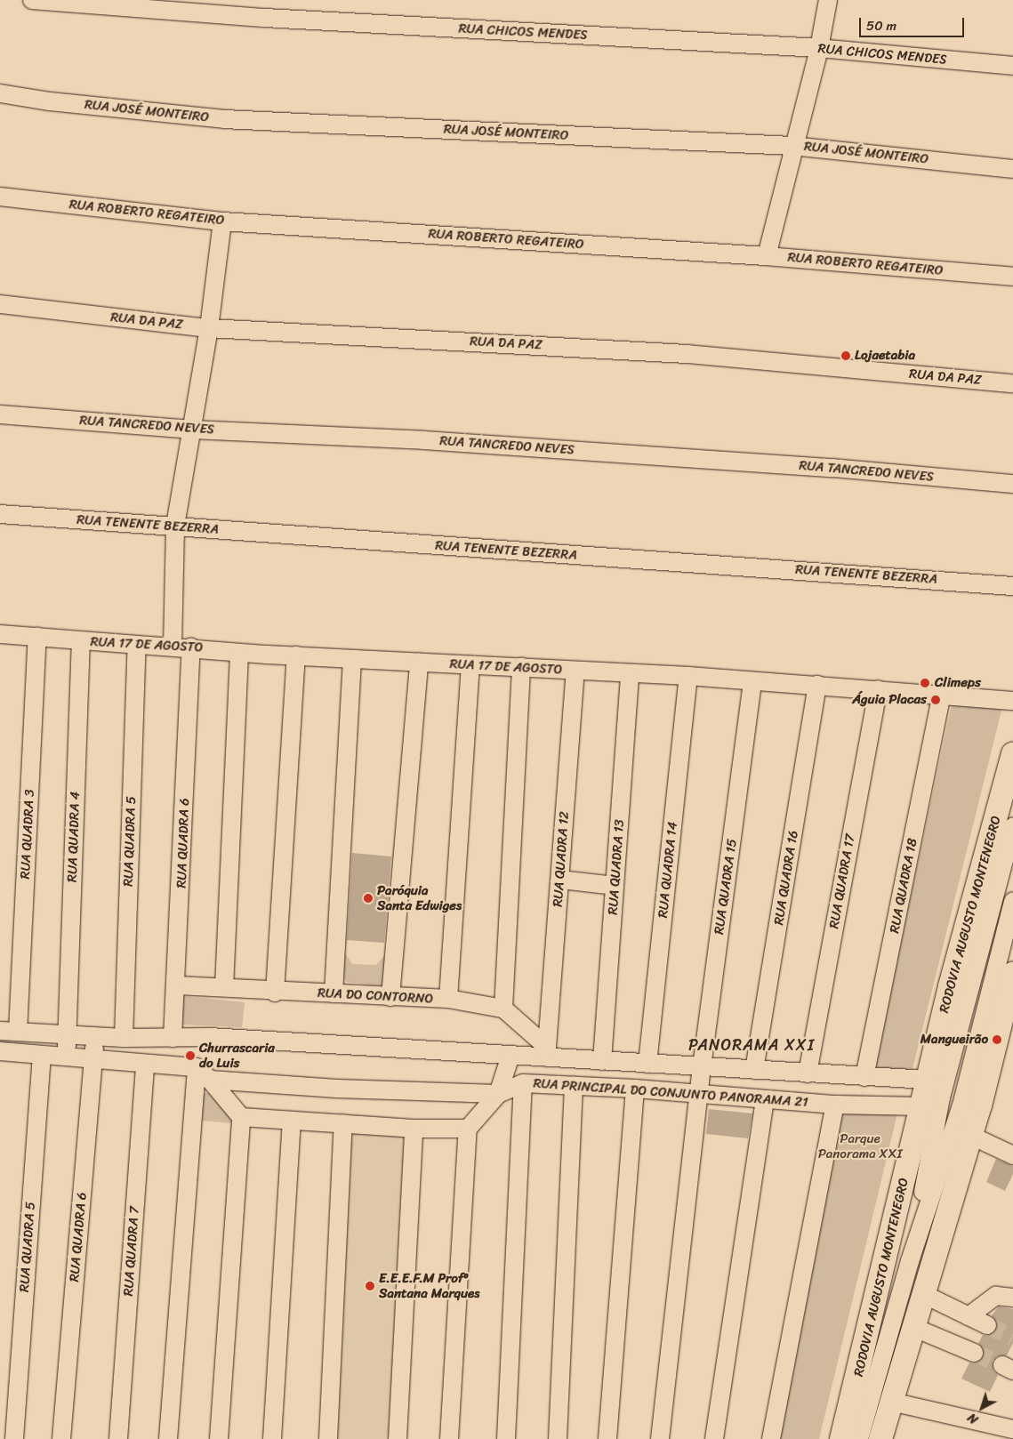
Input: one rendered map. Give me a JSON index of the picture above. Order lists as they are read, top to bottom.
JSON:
{
  "streets": {
    "main road": ["RODOVIA AUGUSTO MONTENEGRO"],
    "street": [
      "RUA CHICOS MENDES",
      "RUA JOSÉ MONTEIRO",
      "RUA ROBERTO REGATEIRO",
      "RUA DA PAZ",
      "RUA TANCREDO NEVES",
      "RUA TENENTE BEZERRA",
      "RUA 17 DE AGOSTO",
      "RUA QUADRA 3",
      "RUA QUADRA 4",
      "RUA QUADRA 5",
      "RUA QUADRA 6",
      "RUA QUADRA 12",
      "RUA QUADRA 13",
      "RUA QUADRA 14",
      "RUA QUADRA 16",
      "RUA QUADRA 17",
      "RUA QUADRA 18",
      "RUA QUADRA 15",
      "RUA DO CONTORNO",
      "RUA PRINCIPAL DO CONJUNTO PANORAMA 21",
      "RUA QUADRA 7"
    ]
  },
  "crossings": [
    ["RUA 17 DE AGOSTO", "RUA QUADRA 3"],
    ["RUA 17 DE AGOSTO", "RUA QUADRA 4"],
    ["RUA 17 DE AGOSTO", "RUA QUADRA 5"],
    ["RUA 17 DE AGOSTO", "RUA QUADRA 6"],
    ["RUA 17 DE AGOSTO", "RUA QUADRA 12"],
    ["RUA 17 DE AGOSTO", "RUA QUADRA 13"],
    ["RUA 17 DE AGOSTO", "RUA QUADRA 14"],
    ["RUA 17 DE AGOSTO", "RUA QUADRA 16"],
    ["RUA 17 DE AGOSTO", "RUA QUADRA 17"],
    ["RUA 17 DE AGOSTO", "RUA QUADRA 18"],
    ["RUA 17 DE AGOSTO", "RUA QUADRA 15"],
    ["RUA QUADRA 3", "RUA PRINCIPAL DO CONJUNTO PANORAMA 21"],
    ["RUA QUADRA 4", "RUA PRINCIPAL DO CONJUNTO PANORAMA 21"],
    ["RUA QUADRA 5", "RUA PRINCIPAL DO CONJUNTO PANORAMA 21"],
    ["RUA QUADRA 6", "RUA DO CONTORNO"],
    ["RUA QUADRA 6", "RUA PRINCIPAL DO CONJUNTO PANORAMA 21"],
    ["RUA QUADRA 12", "RUA PRINCIPAL DO CONJUNTO PANORAMA 21"],
    ["RUA QUADRA 13", "RUA PRINCIPAL DO CONJUNTO PANORAMA 21"],
    ["RUA QUADRA 14", "RUA PRINCIPAL DO CONJUNTO PANORAMA 21"],
    ["RUA QUADRA 16", "RUA PRINCIPAL DO CONJUNTO PANORAMA 21"],
    ["RUA QUADRA 17", "RUA PRINCIPAL DO CONJUNTO PANORAMA 21"],
    ["RUA QUADRA 18", "RUA PRINCIPAL DO CONJUNTO PANORAMA 21"],
    ["RUA QUADRA 15", "RUA PRINCIPAL DO CONJUNTO PANORAMA 21"],
    ["RODOVIA AUGUSTO MONTENEGRO", "RUA PRINCIPAL DO CONJUNTO PANORAMA 21"]
  ],
  "districts": ["PANORAMA XXI"],
  "parks": ["Parque Panorama XXI"],
  "places": [
    "Lojaetabia",
    "Climeps",
    "Águia Placas",
    "Paróquia Santa Edwiges",
    "Mangueirão",
    "Churrascaria do Luis",
    "E.E.E.F.M Profº Santana Marques"
  ],
  "scale_bar": "50 m",
  "north": "bottom left"
}
